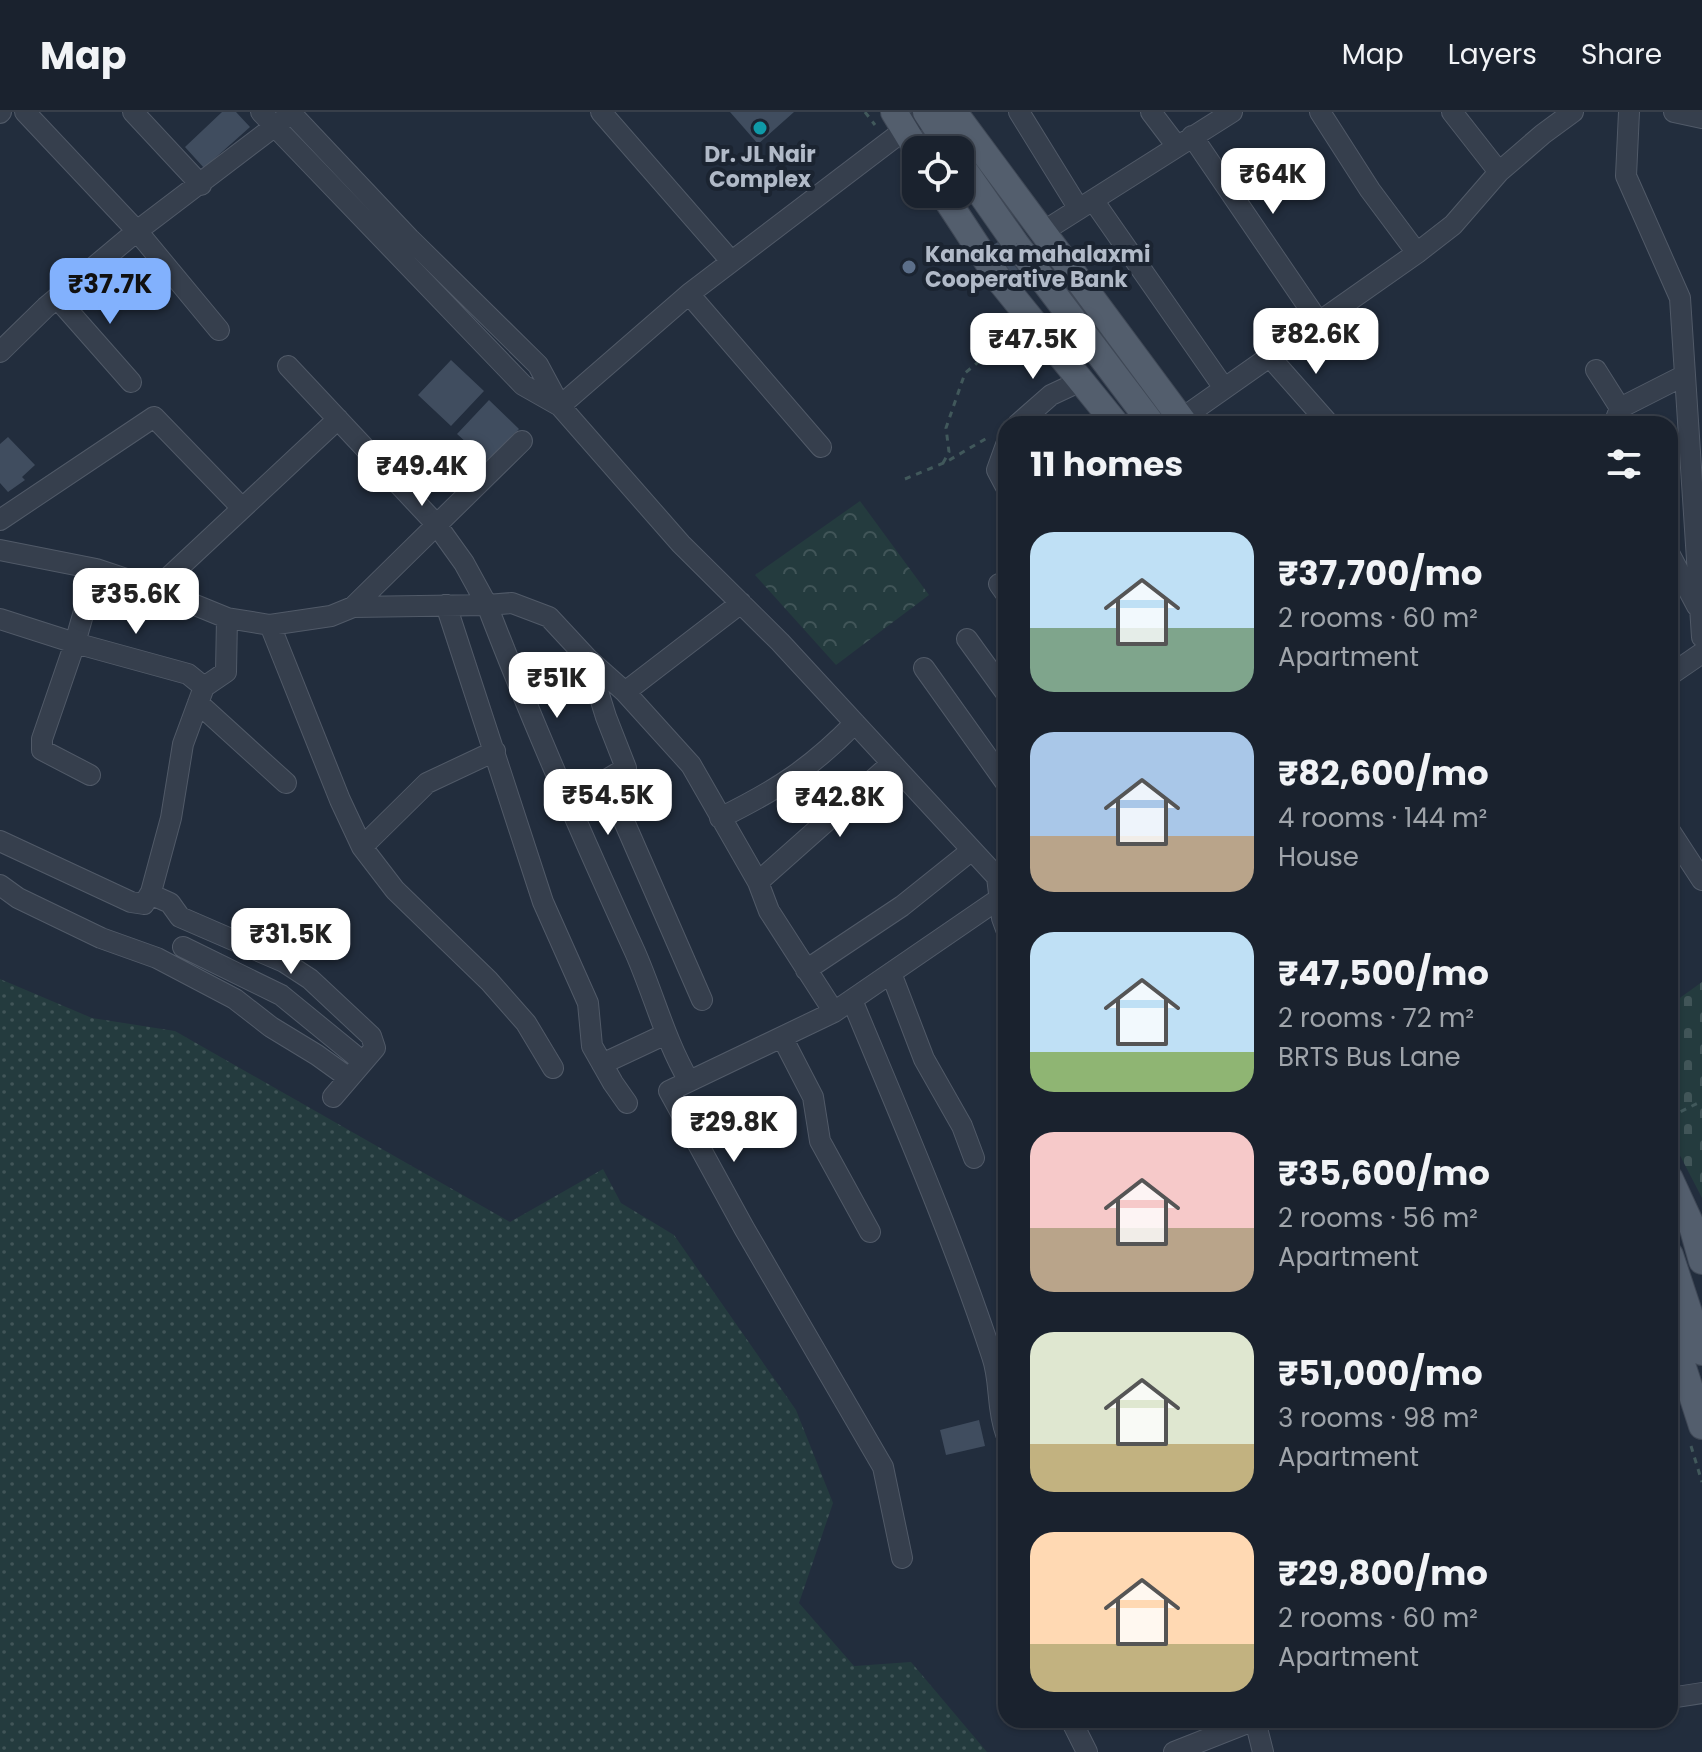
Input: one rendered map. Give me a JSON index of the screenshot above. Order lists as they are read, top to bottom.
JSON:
{
  "places": ["Dr. JL Nair Complex", "Kanaka mahalaxmi Cooperative Bank"],
  "page": {
    "header": "Map",
    "nav": ["Map", "Layers", "Share"],
    "price": [
      "₹64K",
      "₹37.7K",
      "₹82.6K",
      "₹47.5K",
      "₹49.4K",
      "₹35.6K",
      "₹51K",
      "₹54.5K",
      "₹42.8K",
      "₹31.5K",
      "₹29.8K"
    ],
    "heading": "11 homes",
    "list": [
      {
        "name": "₹37,700/mo",
        "note": "2 rooms · 60 m² · Apartment"
      },
      {
        "name": "₹82,600/mo",
        "note": "4 rooms · 144 m² · House"
      },
      {
        "name": "₹47,500/mo",
        "note": "2 rooms · 72 m² · BRTS Bus Lane"
      },
      {
        "name": "₹35,600/mo",
        "note": "2 rooms · 56 m² · Apartment"
      },
      {
        "name": "₹51,000/mo",
        "note": "3 rooms · 98 m² · Apartment"
      },
      {
        "name": "₹29,800/mo",
        "note": "2 rooms · 60 m² · Apartment"
      }
    ]
  }
}
